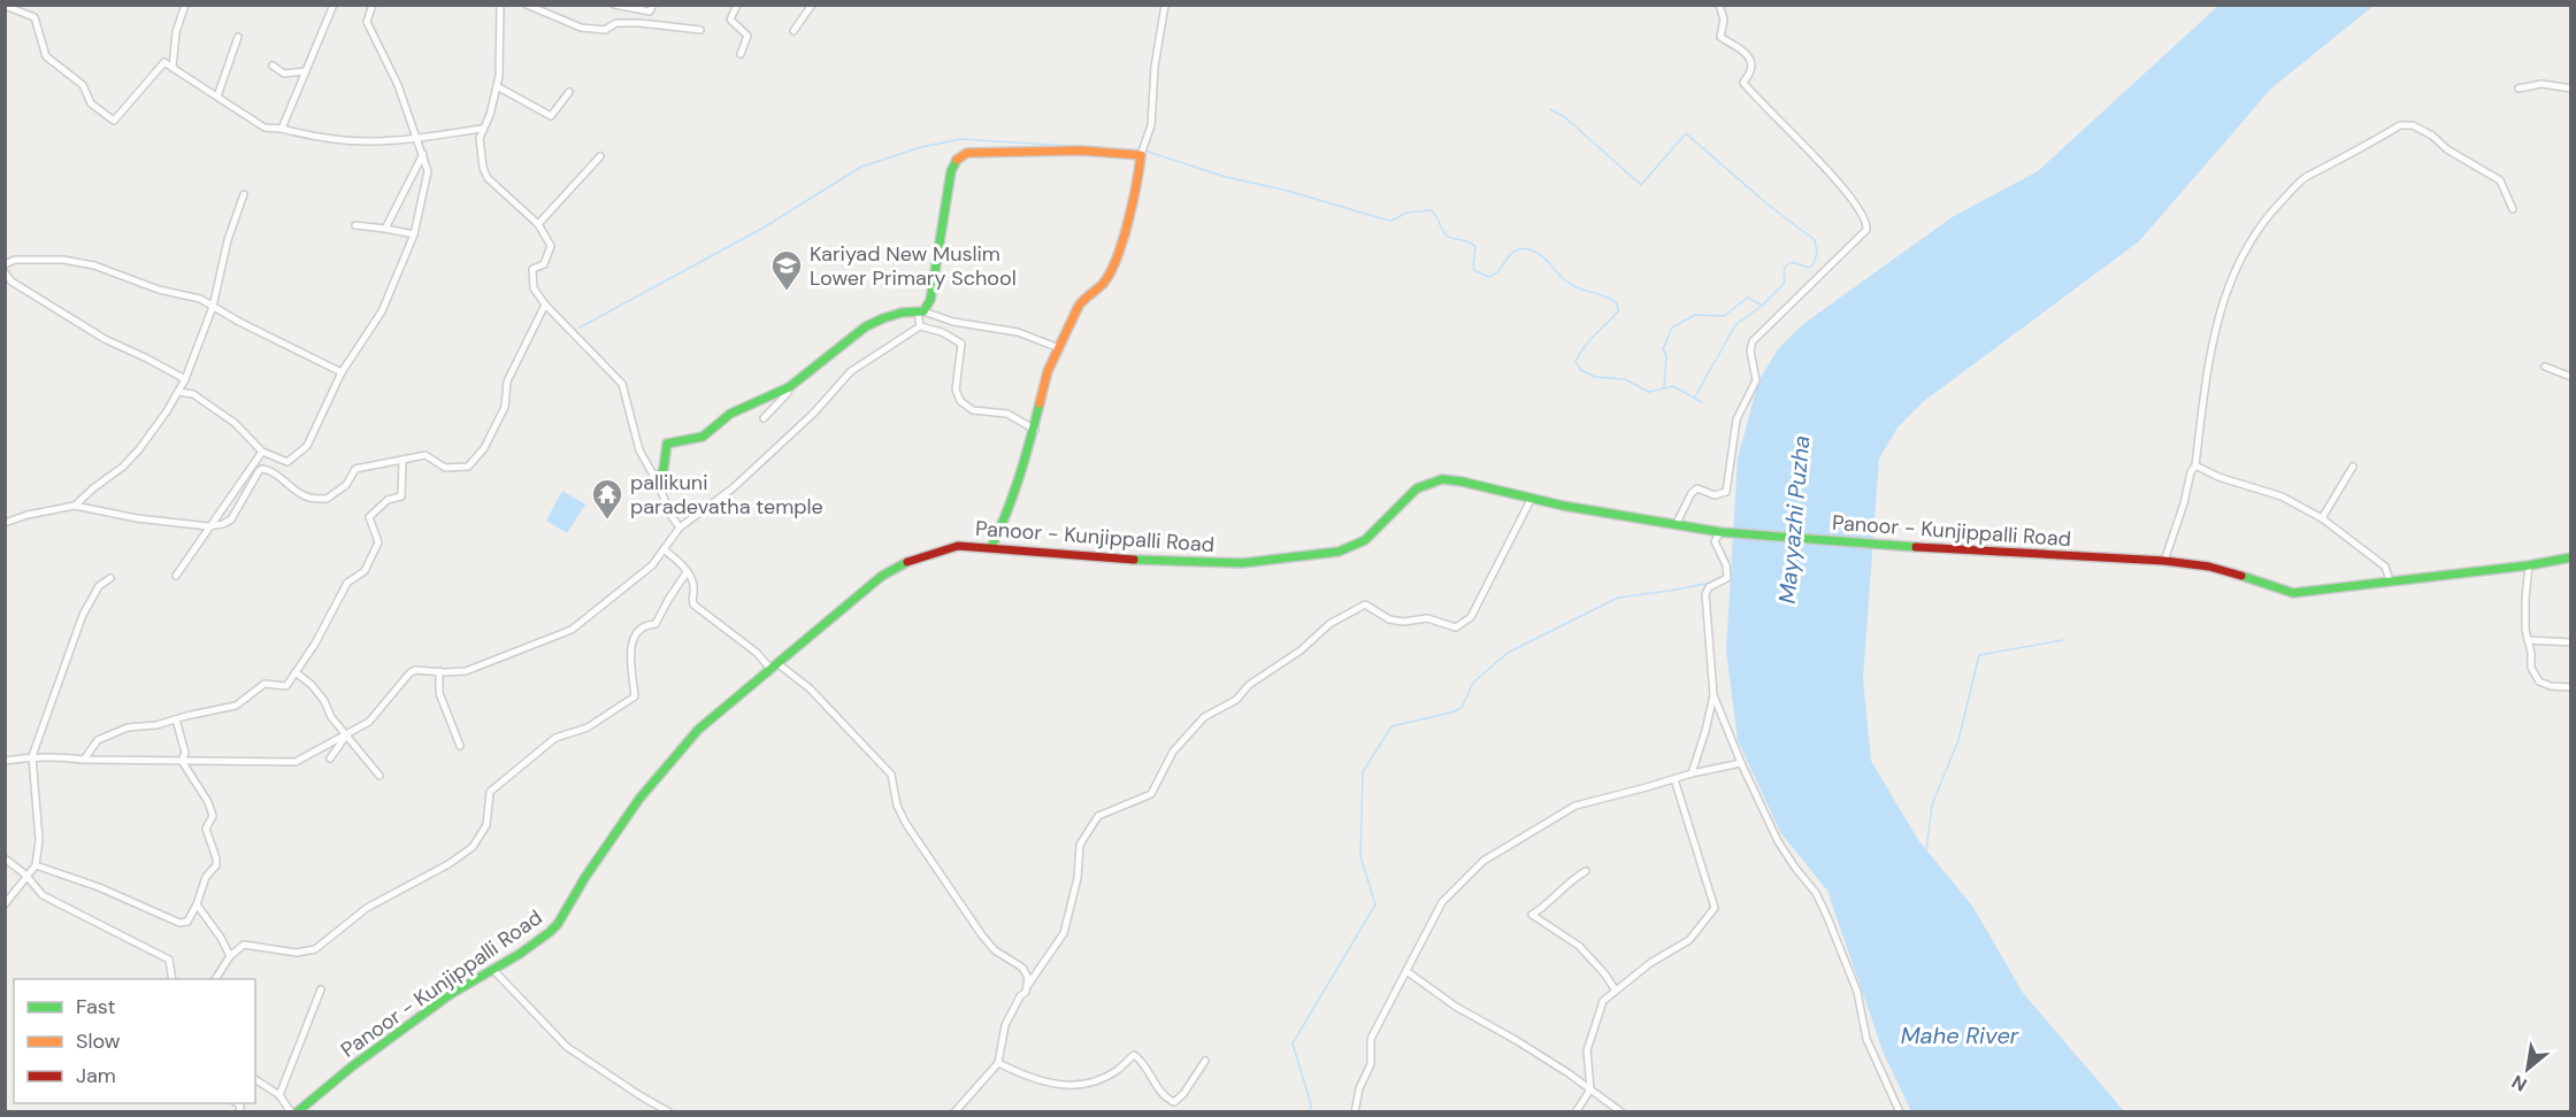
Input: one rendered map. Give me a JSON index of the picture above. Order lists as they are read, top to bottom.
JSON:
{
  "streets": {
    "main road": ["Panoor - Kunjippalli Road"]
  },
  "water": ["Mayyazhi Puzha", "Mahe River"],
  "places": {
    "school or university": ["Kariyad New Muslim Lower Primary School"],
    "temple": ["pallikuni paradevatha temple"]
  },
  "legend": ["Fast", "Slow", "Jam"],
  "north": "bottom left"
}
